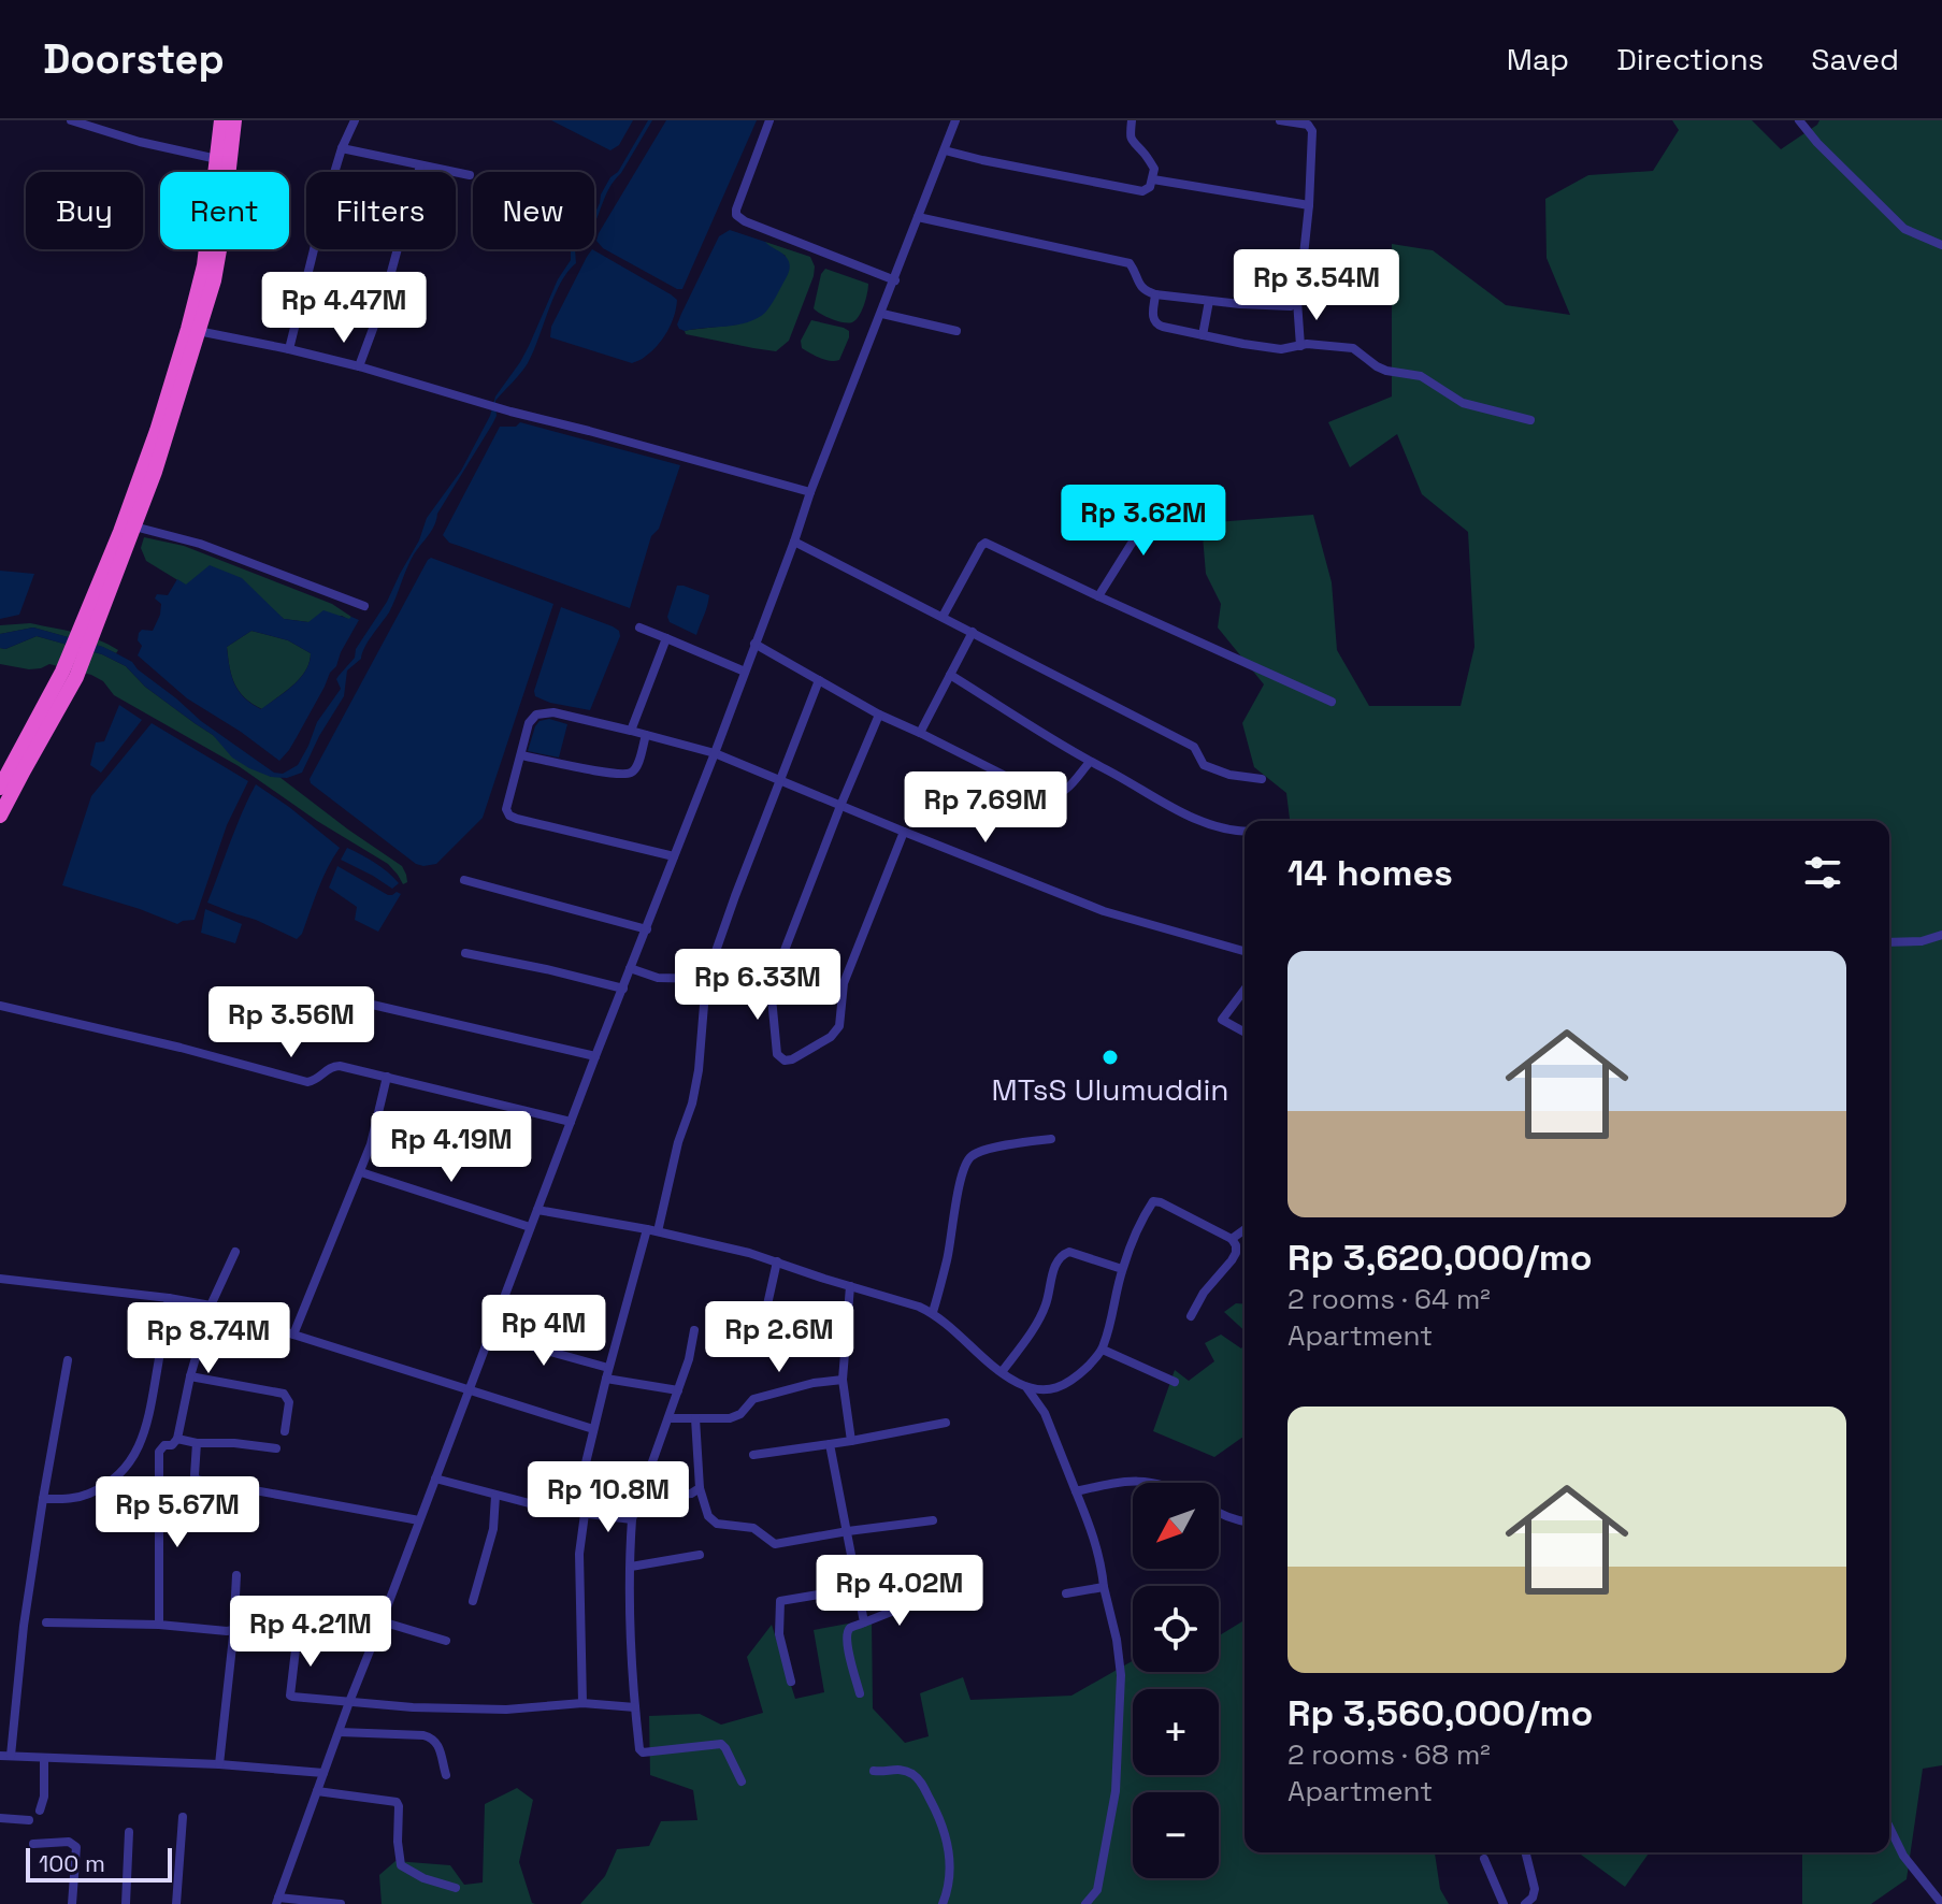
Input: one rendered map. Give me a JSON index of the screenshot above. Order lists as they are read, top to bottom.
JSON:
{
  "places": ["MTsS Ulumuddin"],
  "scale_bar": "100 m",
  "north": "bottom left",
  "page": {
    "header": "Doorstep",
    "nav": ["Map", "Directions", "Saved"],
    "chip": [
      "Buy",
      "Rent",
      "Filters",
      "New"
    ],
    "price": [
      "Rp 3.54M",
      "Rp 4.47M",
      "Rp 3.62M",
      "Rp 7.69M",
      "Rp 6.33M",
      "Rp 3.56M",
      "Rp 4.19M",
      "Rp 4M",
      "Rp 2.6M",
      "Rp 8.74M",
      "Rp 10.8M",
      "Rp 5.67M",
      "Rp 4.02M",
      "Rp 4.21M"
    ],
    "heading": "14 homes",
    "list": [
      {
        "name": "Rp 3,620,000/mo",
        "note": "2 rooms · 64 m² · Apartment"
      },
      {
        "name": "Rp 3,560,000/mo",
        "note": "2 rooms · 68 m² · Apartment"
      }
    ],
    "map_buttons": ["+", "−"],
    "scale": "100 m"
  }
}
